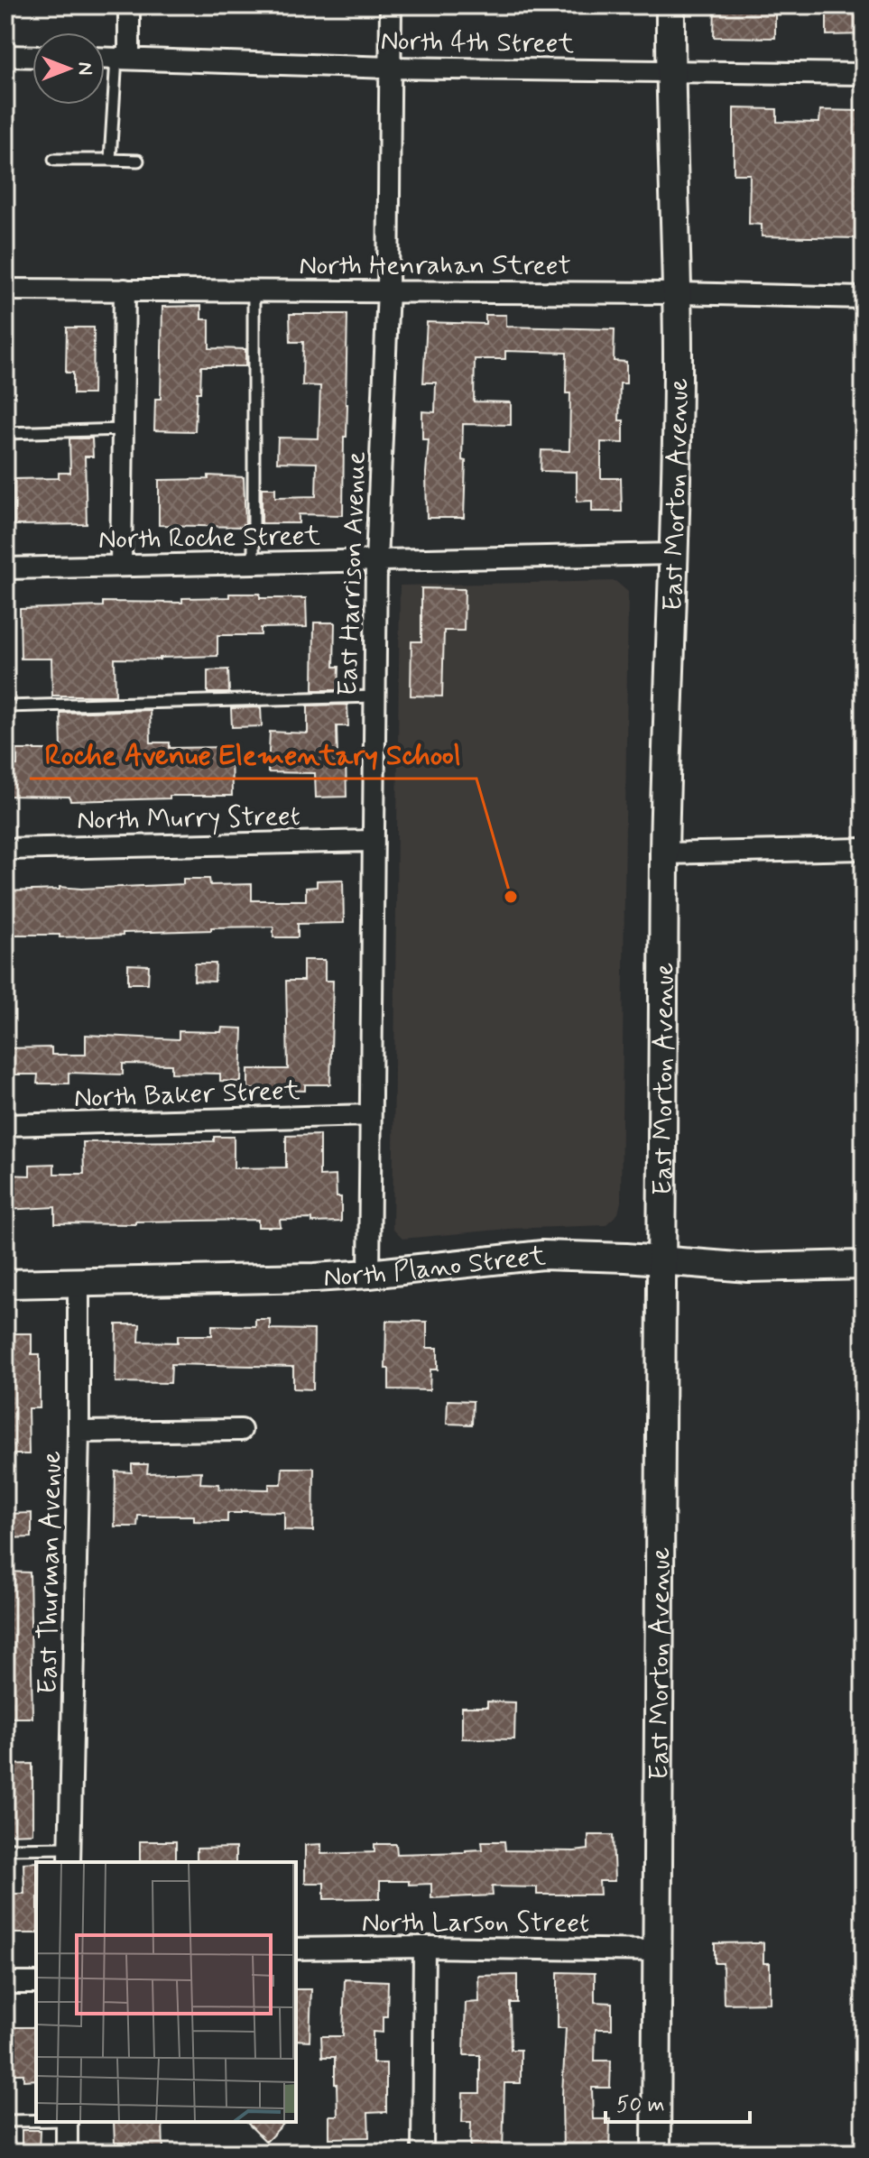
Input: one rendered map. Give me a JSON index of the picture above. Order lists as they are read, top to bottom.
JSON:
{
  "streets": {
    "main road": ["East Morton Avenue", "North Plano Street"],
    "street": [
      "North 4th Street",
      "North Henrahan Street",
      "North Roche Street",
      "East Harrison Avenue",
      "North Murry Street",
      "North Baker Street",
      "East Thurman Avenue",
      "North Larson Street"
    ]
  },
  "crossings": [
    ["North 4th Street", "East Morton Avenue"],
    ["North 4th Street", "East Harrison Avenue"],
    ["North Henrahan Street", "East Morton Avenue"],
    ["North Henrahan Street", "East Harrison Avenue"],
    ["East Morton Avenue", "North Roche Street"],
    ["East Morton Avenue", "North Plano Street"],
    ["East Morton Avenue", "North Larson Street"],
    ["North Roche Street", "East Harrison Avenue"],
    ["East Harrison Avenue", "North Murry Street"],
    ["East Harrison Avenue", "North Baker Street"],
    ["East Harrison Avenue", "North Plano Street"],
    ["North Plano Street", "East Thurman Avenue"]
  ],
  "places": ["Roche Avenue Elementary School"],
  "scale_bar": "50 m",
  "north": "right"
}
